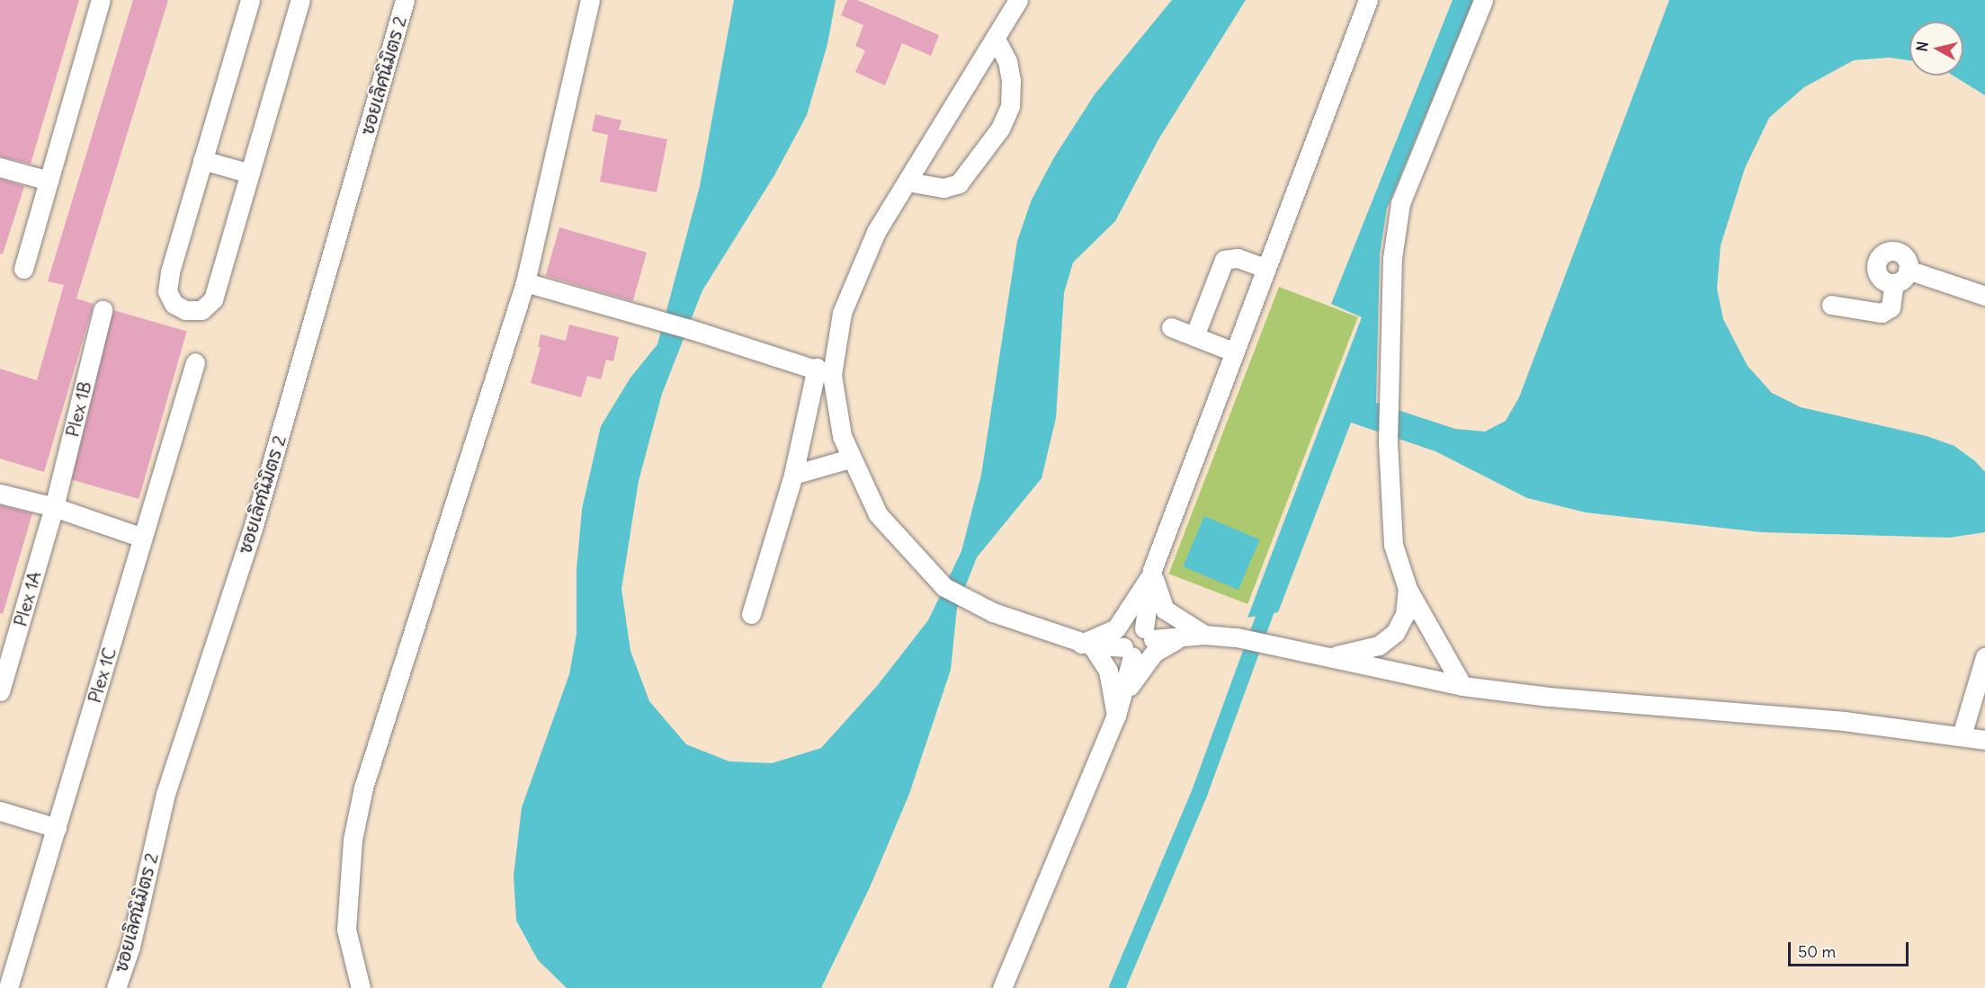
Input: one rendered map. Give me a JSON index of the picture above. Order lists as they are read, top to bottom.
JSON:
{
  "streets": {
    "street": [
      "ซอยเลิศนิมิตร 2",
      "Plex 1B",
      "Plex 1A",
      "Plex 1C"
    ]
  },
  "crossings": [
    ["Plex 1B", "Plex 1A"]
  ],
  "scale_bar": "50 m",
  "north": "left"
}
